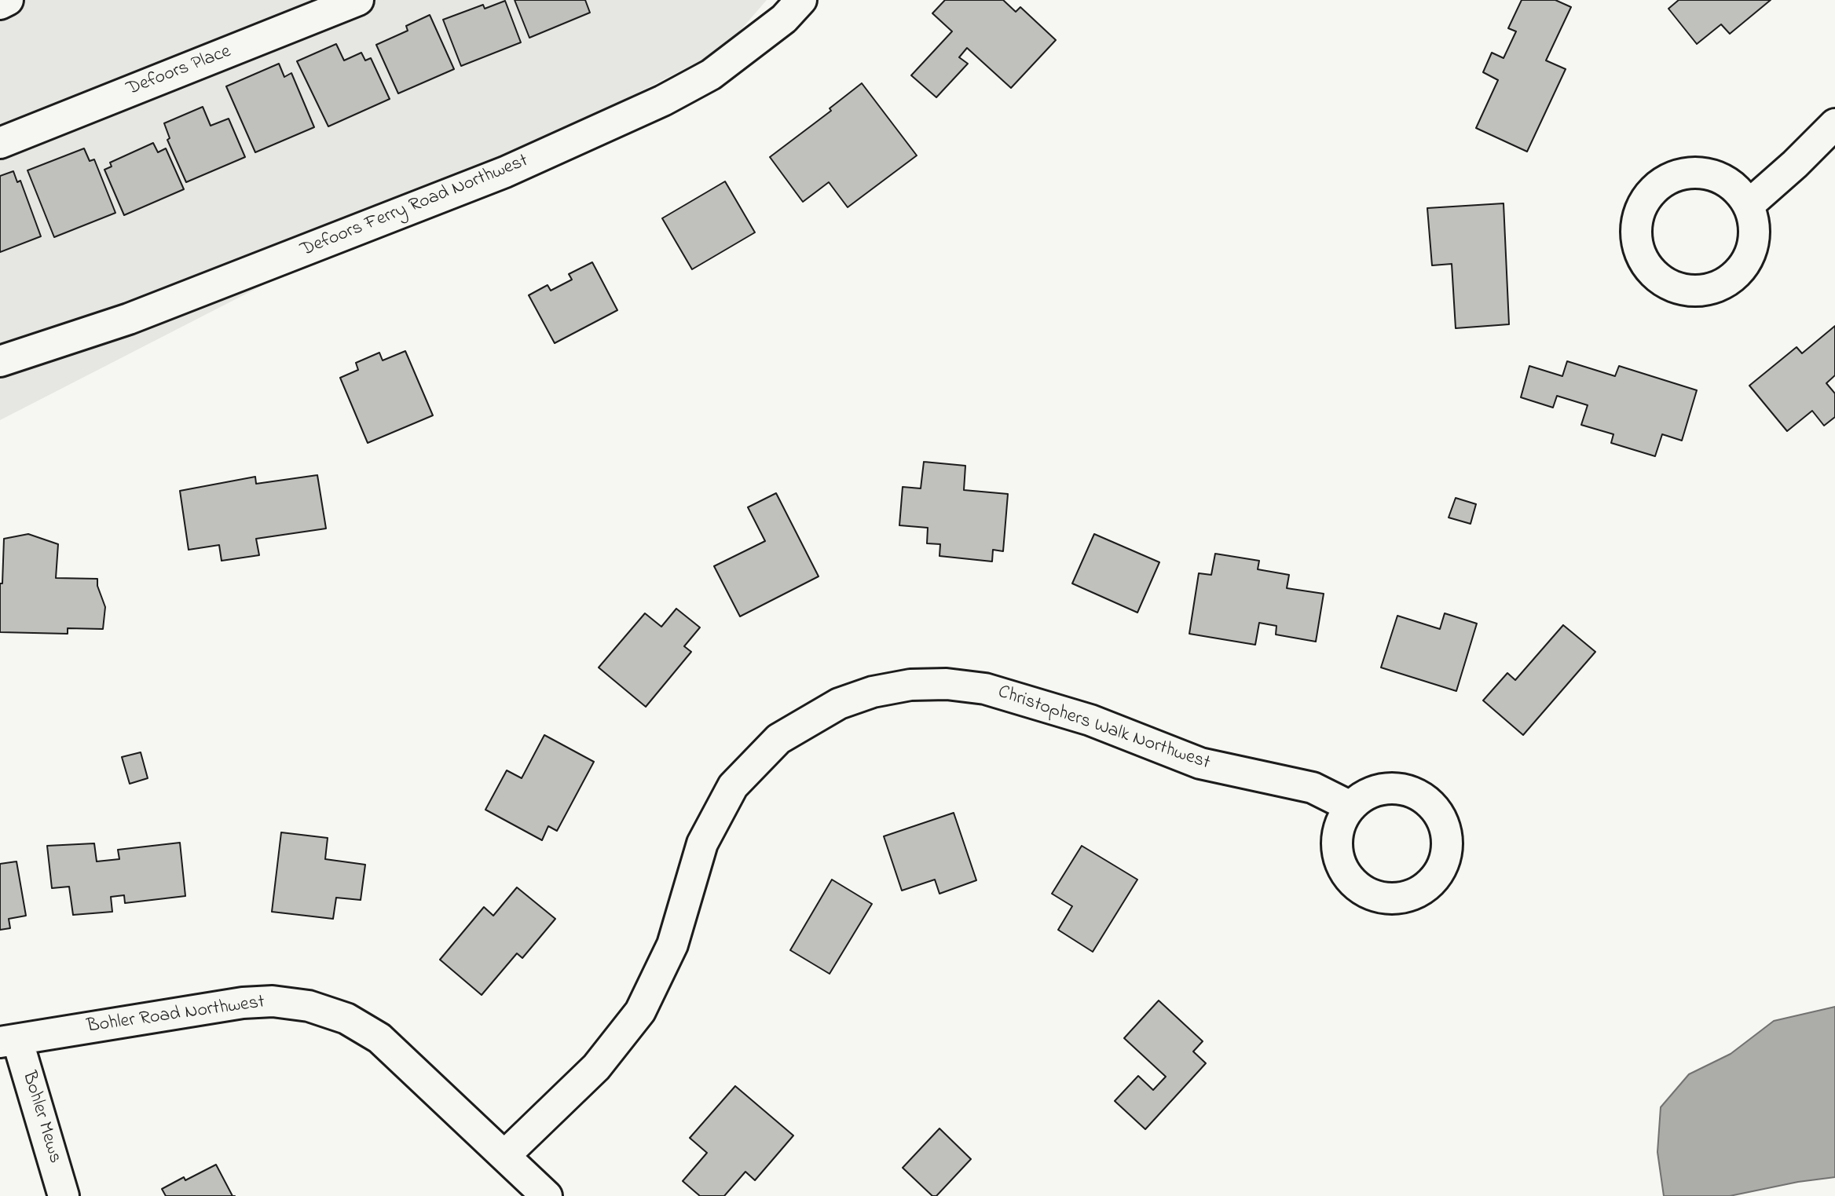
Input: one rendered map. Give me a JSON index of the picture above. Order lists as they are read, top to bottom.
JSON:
{
  "streets": {
    "street": [
      "Defoors Place",
      "Defoors Ferry Road Northwest",
      "Christophers Walk Northwest",
      "Bohler Road Northwest",
      "Bohler Mews"
    ]
  },
  "crossings": [
    ["Christophers Walk Northwest", "Bohler Road Northwest"],
    ["Bohler Road Northwest", "Bohler Mews"]
  ]
}
